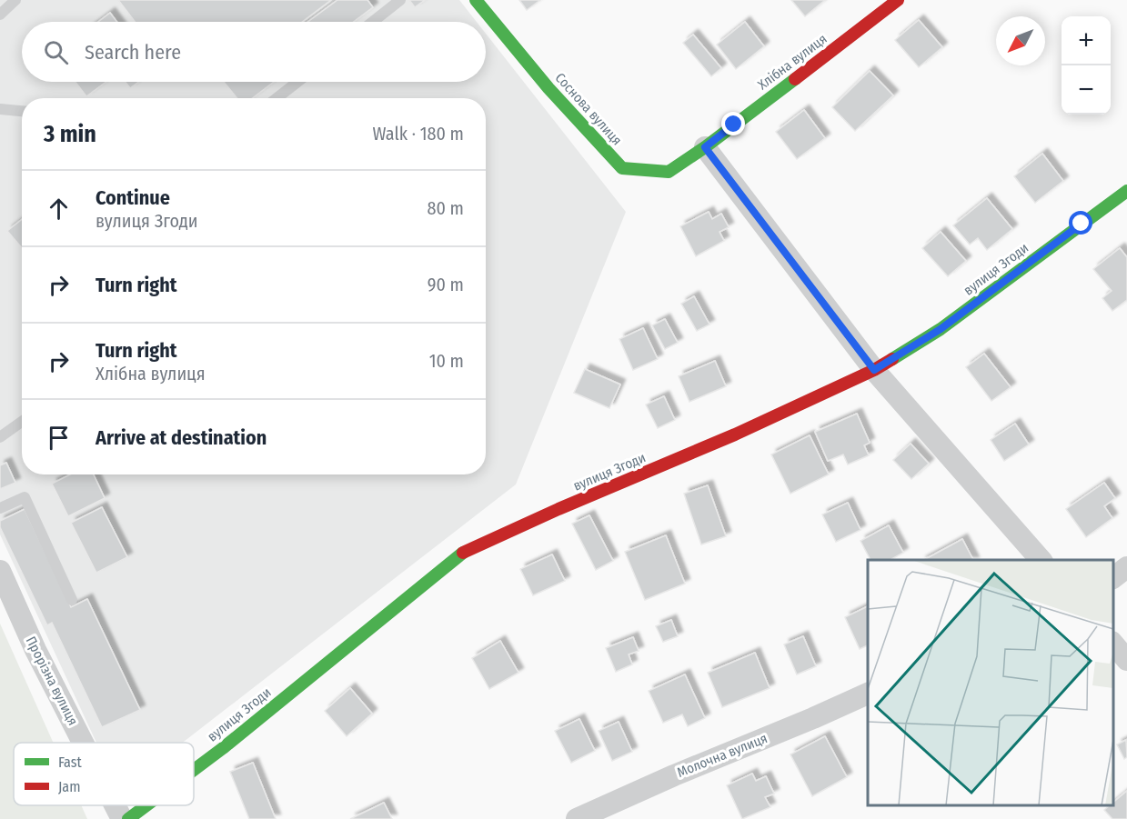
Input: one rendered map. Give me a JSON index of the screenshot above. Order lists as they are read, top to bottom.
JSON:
{
  "streets": {
    "street": [
      "Хлібна вулиця",
      "Соснова вулиця",
      "вулиця Згоди",
      "Прорізна вулиця",
      "Молочна вулиця"
    ]
  },
  "crossings": [
    ["Хлібна вулиця", "Соснова вулиця"]
  ],
  "legend": ["Fast", "Jam"],
  "north": "bottom left",
  "page": {
    "map_buttons": ["+", "−"],
    "search": "Search here",
    "heading": ["3 min", "Walk · 180 m"],
    "list": [
      ["Continue", "вулиця Згоди", "80 m"],
      ["Turn right", "90 m"],
      ["Turn right", "Хлібна вулиця", "10 m"],
      "Arrive at destination"
    ]
  }
}
